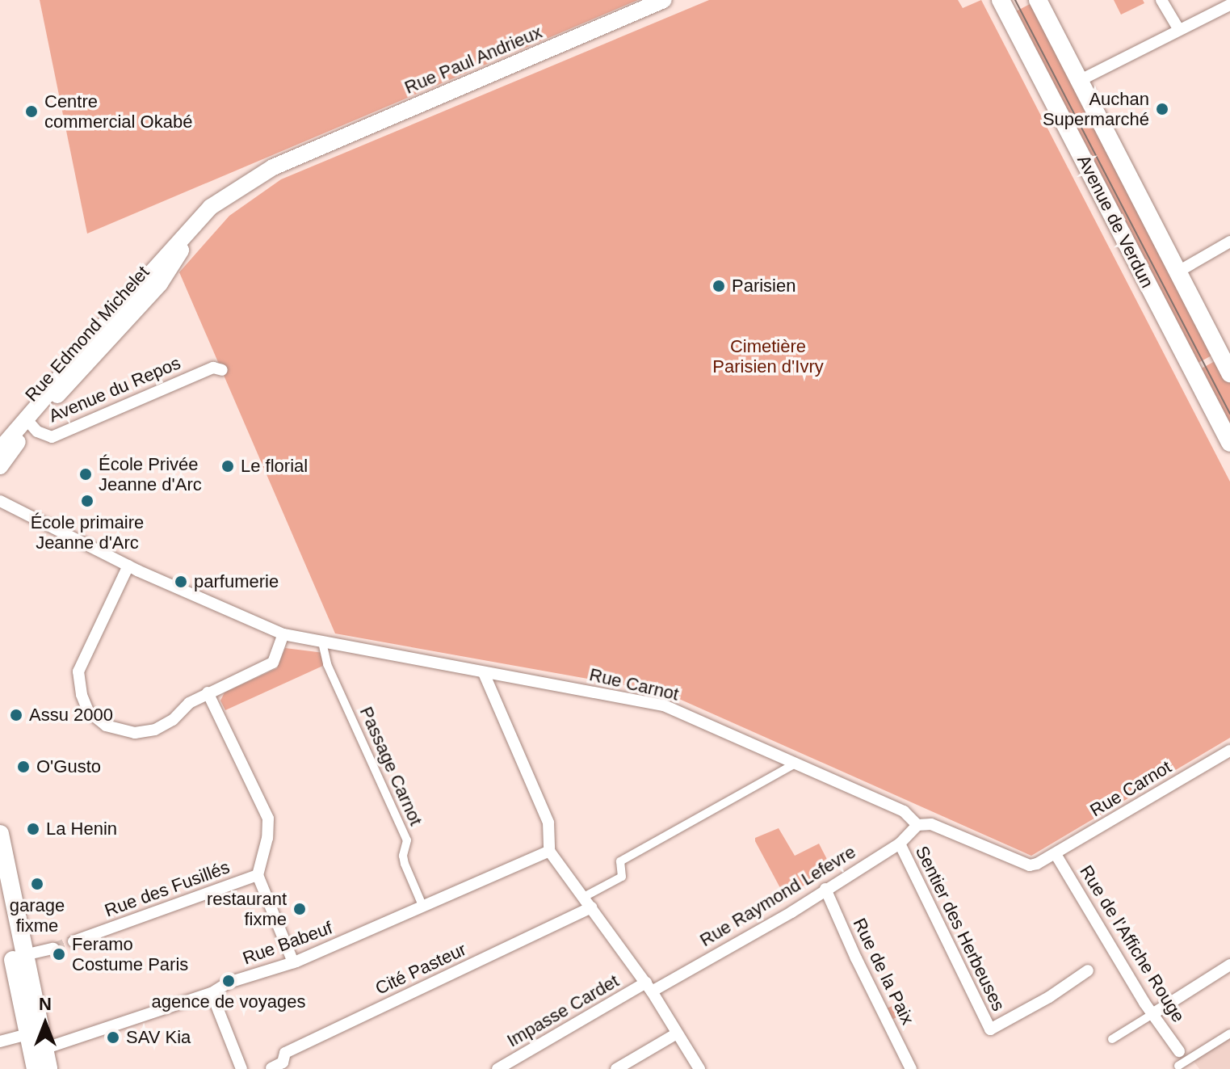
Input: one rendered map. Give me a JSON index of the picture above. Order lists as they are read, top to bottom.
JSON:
{
  "streets": {
    "main road": ["Rue Paul Andrieux", "Avenue de Verdun", "Rue Edmond Michelet"],
    "street": [
      "Avenue du Repos",
      "Rue Carnot",
      "Passage Carnot",
      "Rue des Fusillés",
      "Rue Raymond Lefevre",
      "Sentier des Herbeuses",
      "Rue Babeuf",
      "Rue de l'Affiche Rouge",
      "Cité Pasteur",
      "Rue de la Paix",
      "Impasse Cardet"
    ]
  },
  "crossings": [
    ["Rue Paul Andrieux", "Rue Edmond Michelet"],
    ["Rue Edmond Michelet", "Avenue du Repos"],
    ["Rue Carnot", "Passage Carnot"],
    ["Rue Carnot", "Rue Raymond Lefevre"],
    ["Rue Carnot", "Rue de l'Affiche Rouge"],
    ["Rue des Fusillés", "Rue Babeuf"],
    ["Rue Raymond Lefevre", "Sentier des Herbeuses"],
    ["Rue Raymond Lefevre", "Rue de la Paix"],
    ["Rue Raymond Lefevre", "Impasse Cardet"]
  ],
  "parks": ["Cimetière Parisien d'Ivry"],
  "places": [
    "Auchan Supermarché",
    "Centre commercial Okabé",
    "Parisien",
    "Le florial",
    "École Privée Jeanne d'Arc",
    "École primaire Jeanne d'Arc",
    "parfumerie",
    "Assu 2000",
    "O'Gusto",
    "La Henin",
    "garage fixme",
    "restaurant fixme",
    "Feramo Costume Paris",
    "agence de voyages",
    "SAV Kia"
  ],
  "north": "top"
}
